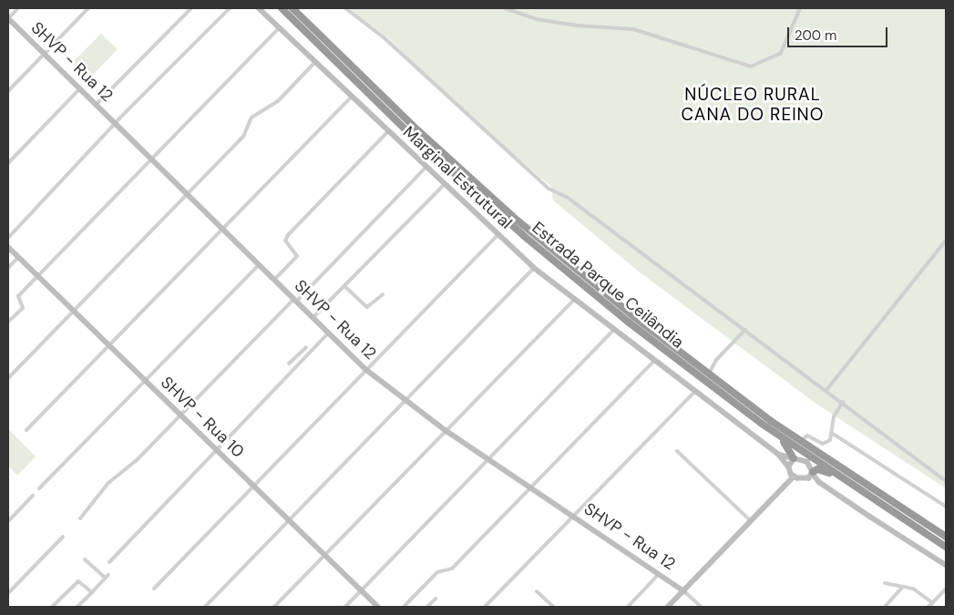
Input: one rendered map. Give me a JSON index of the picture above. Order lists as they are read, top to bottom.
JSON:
{
  "streets": {
    "highway": ["Estrada Parque Ceilândia"],
    "street": ["SHVP - Rua 12", "Marginal Estrutural", "SHVP - Rua 10"]
  },
  "districts": ["NÚCLEO RURAL CANA DO REINO"],
  "scale_bar": "200 m"
}
